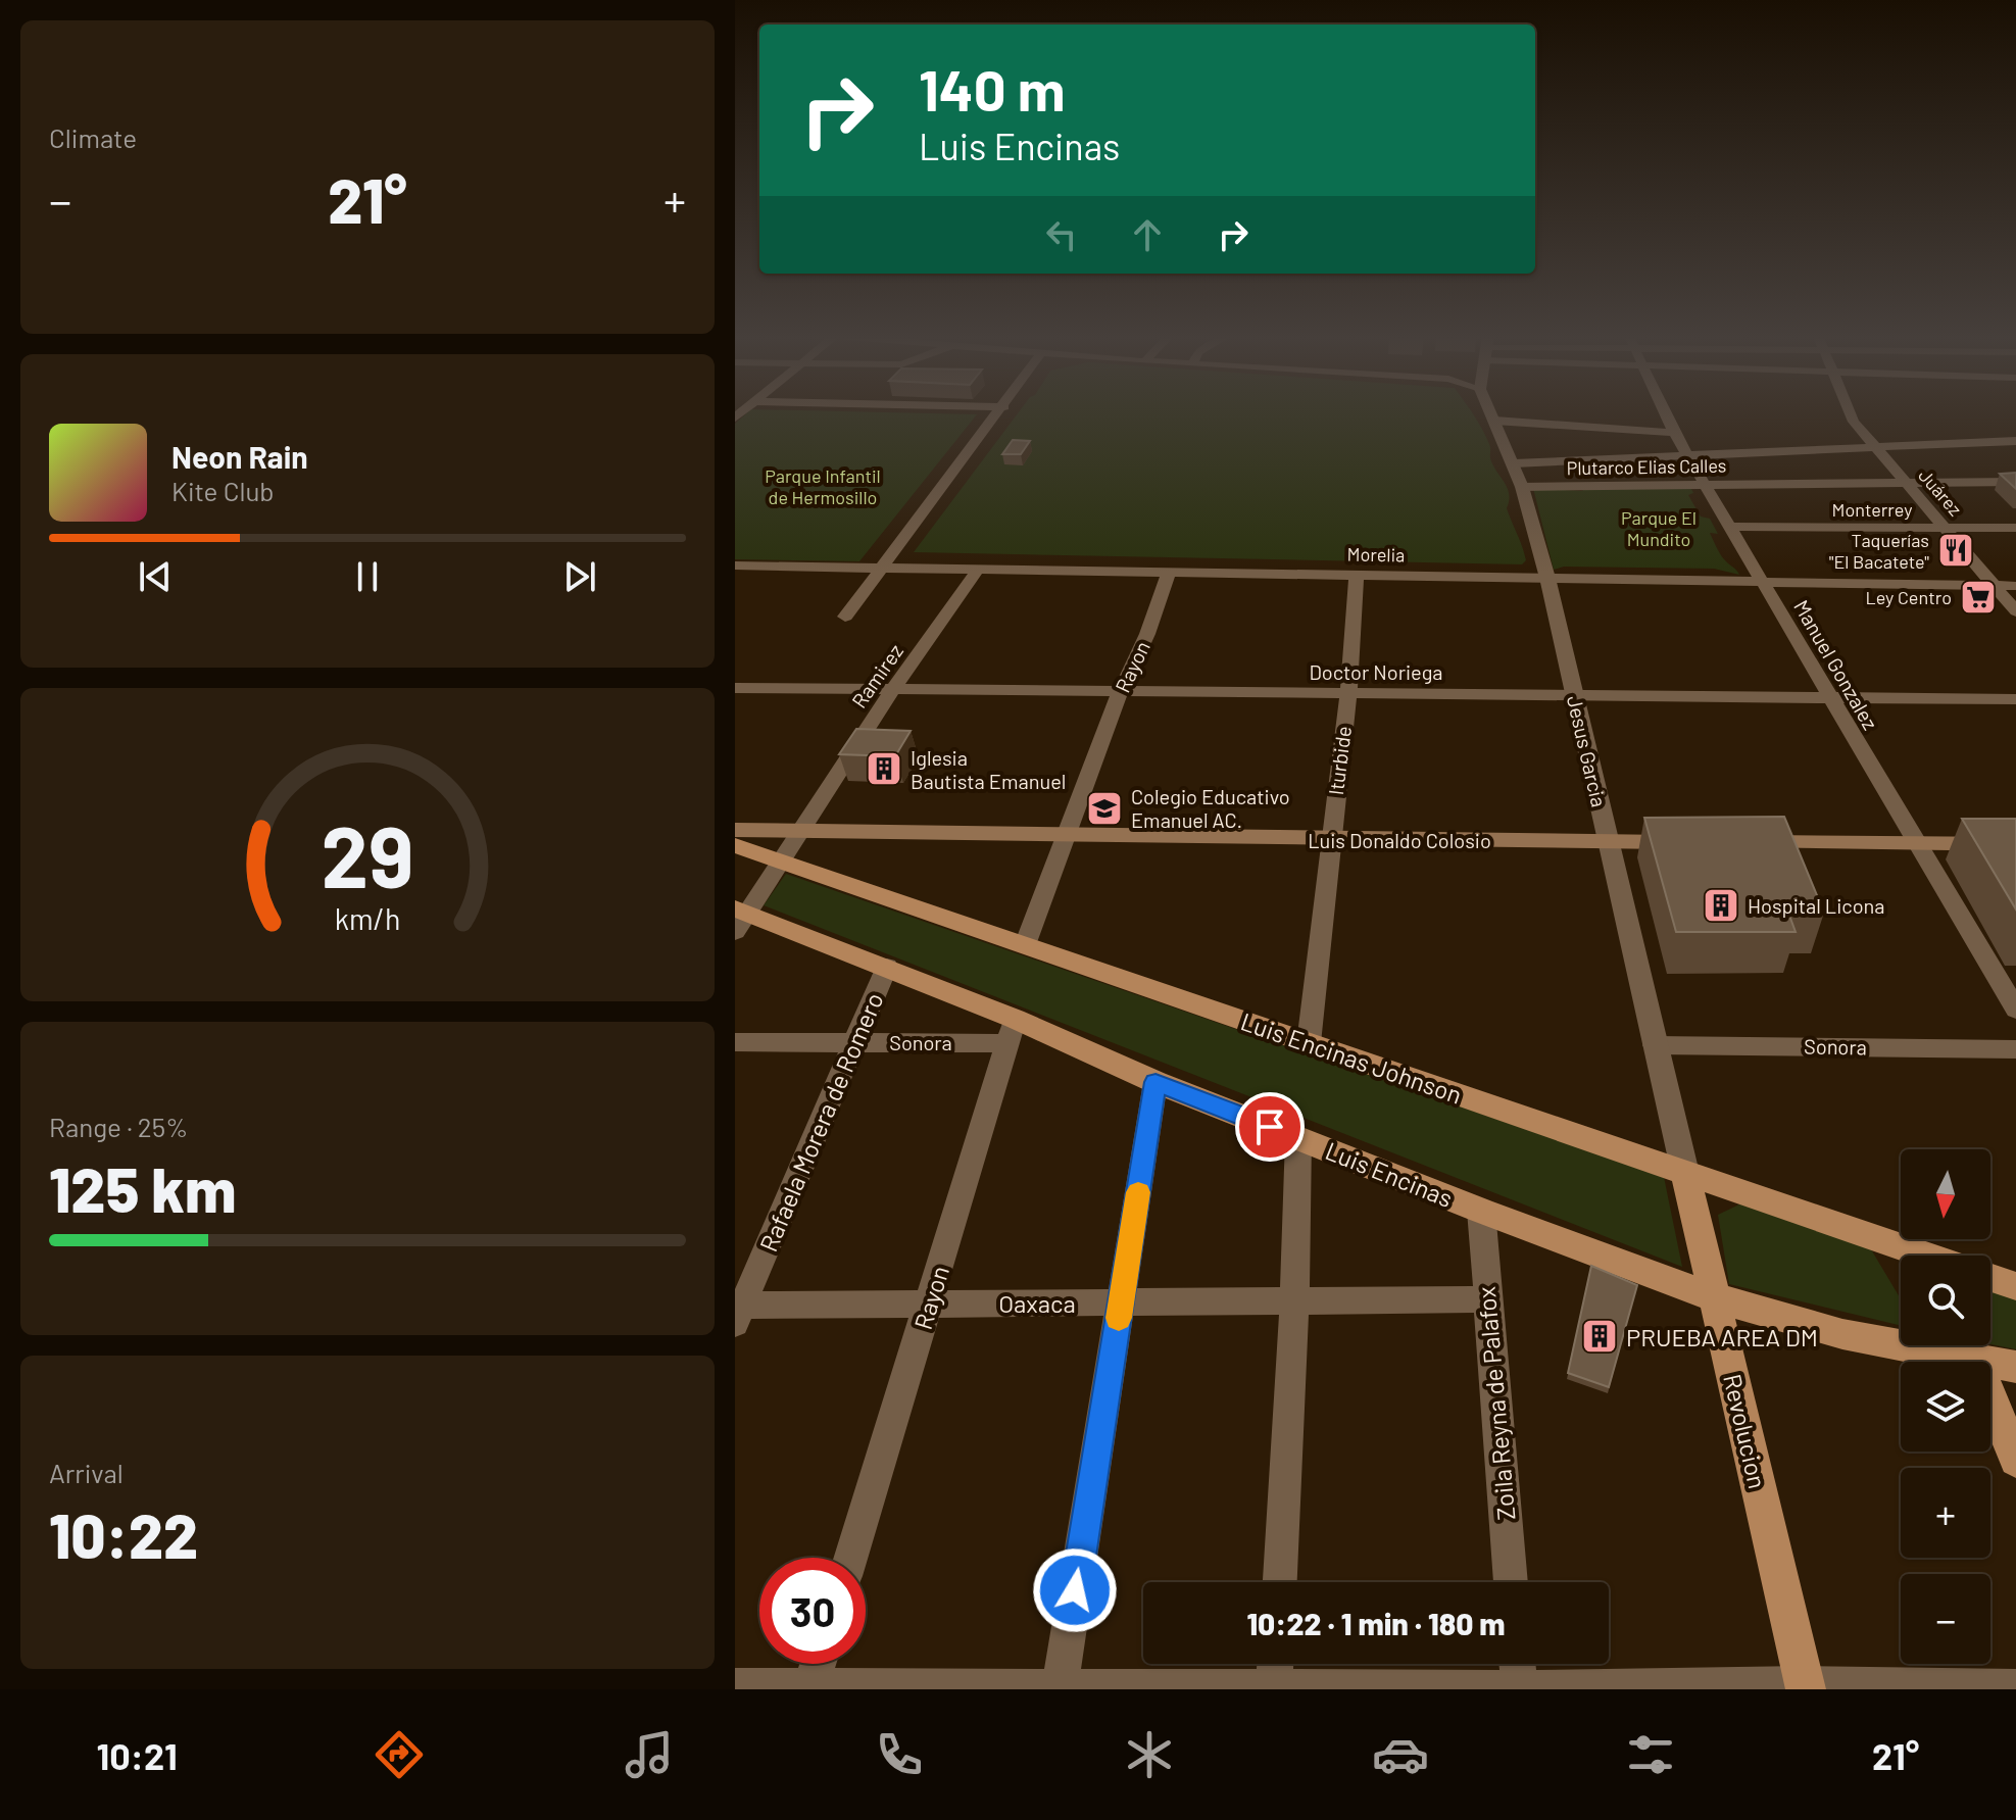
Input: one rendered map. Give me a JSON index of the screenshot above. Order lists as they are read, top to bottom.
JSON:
{
  "streets": {
    "main road": [
      "Luis Donaldo Colosio",
      "Luis Encinas Johnson",
      "Luis Encinas",
      "Revolucion"
    ],
    "street": [
      "Plutarco Elias Calles",
      "Juárez",
      "Monterrey",
      "Morelia",
      "Manuel Gonzalez",
      "Rayon",
      "Doctor Noriega",
      "Ramirez",
      "Jesus Garcia",
      "Iturbide",
      "Sonora",
      "Rafaela Morera de Romero",
      "Oaxaca",
      "Zoila Reyna de Palafox"
    ]
  },
  "crossings": [
    ["Plutarco Elias Calles", "Juárez"],
    ["Plutarco Elias Calles", "Manuel Gonzalez"],
    ["Plutarco Elias Calles", "Jesus Garcia"],
    ["Juárez", "Monterrey"],
    ["Juárez", "Morelia"],
    ["Monterrey", "Manuel Gonzalez"],
    ["Morelia", "Manuel Gonzalez"],
    ["Morelia", "Rayon"],
    ["Morelia", "Ramirez"],
    ["Morelia", "Jesus Garcia"],
    ["Morelia", "Iturbide"],
    ["Manuel Gonzalez", "Doctor Noriega"],
    ["Rayon", "Doctor Noriega"],
    ["Rayon", "Luis Donaldo Colosio"],
    ["Rayon", "Sonora"],
    ["Rayon", "Luis Encinas Johnson"],
    ["Rayon", "Luis Encinas"],
    ["Rayon", "Oaxaca"],
    ["Doctor Noriega", "Ramirez"],
    ["Doctor Noriega", "Jesus Garcia"],
    ["Doctor Noriega", "Iturbide"],
    ["Ramirez", "Luis Donaldo Colosio"],
    ["Ramirez", "Luis Encinas Johnson"],
    ["Ramirez", "Luis Encinas"],
    ["Jesus Garcia", "Luis Donaldo Colosio"],
    ["Jesus Garcia", "Sonora"],
    ["Jesus Garcia", "Luis Encinas Johnson"],
    ["Jesus Garcia", "Revolucion"],
    ["Iturbide", "Luis Donaldo Colosio"],
    ["Iturbide", "Luis Encinas Johnson"],
    ["Sonora", "Rafaela Morera de Romero"],
    ["Sonora", "Luis Encinas"],
    ["Luis Encinas Johnson", "Revolucion"],
    ["Rafaela Morera de Romero", "Luis Encinas"],
    ["Rafaela Morera de Romero", "Oaxaca"],
    ["Luis Encinas", "Zoila Reyna de Palafox"],
    ["Luis Encinas", "Revolucion"],
    ["Oaxaca", "Zoila Reyna de Palafox"]
  ],
  "parks": ["Parque Infantil de Hermosillo", "Parque El Mundito"],
  "places": {
    "restaurant": ["Taquerías \"El Bacatete\""],
    "supermarket": ["Ley Centro"],
    "building": ["Iglesia Bautista Emanuel", "Hospital Licona", "PRUEBA AREA DM"],
    "school or university": ["Colegio Educativo Emanuel AC."]
  },
  "north": "bottom",
  "page": {
    "tile": [
      "Climate",
      ["Range · 25%", "125 km"],
      ["Arrival", "10:22"]
    ],
    "turn": ["140 m", "Luis Encinas"],
    "heat": ["−", "21°", "+"],
    "song": ["Neon Rain", "Kite Club"],
    "map_buttons": ["+", "−"],
    "limit": "30",
    "trip": "10:22 · 1 min · 180 m",
    "tabs": ["10:21", "21°"],
    "gauge": ["29", "km/h"]
  }
}
